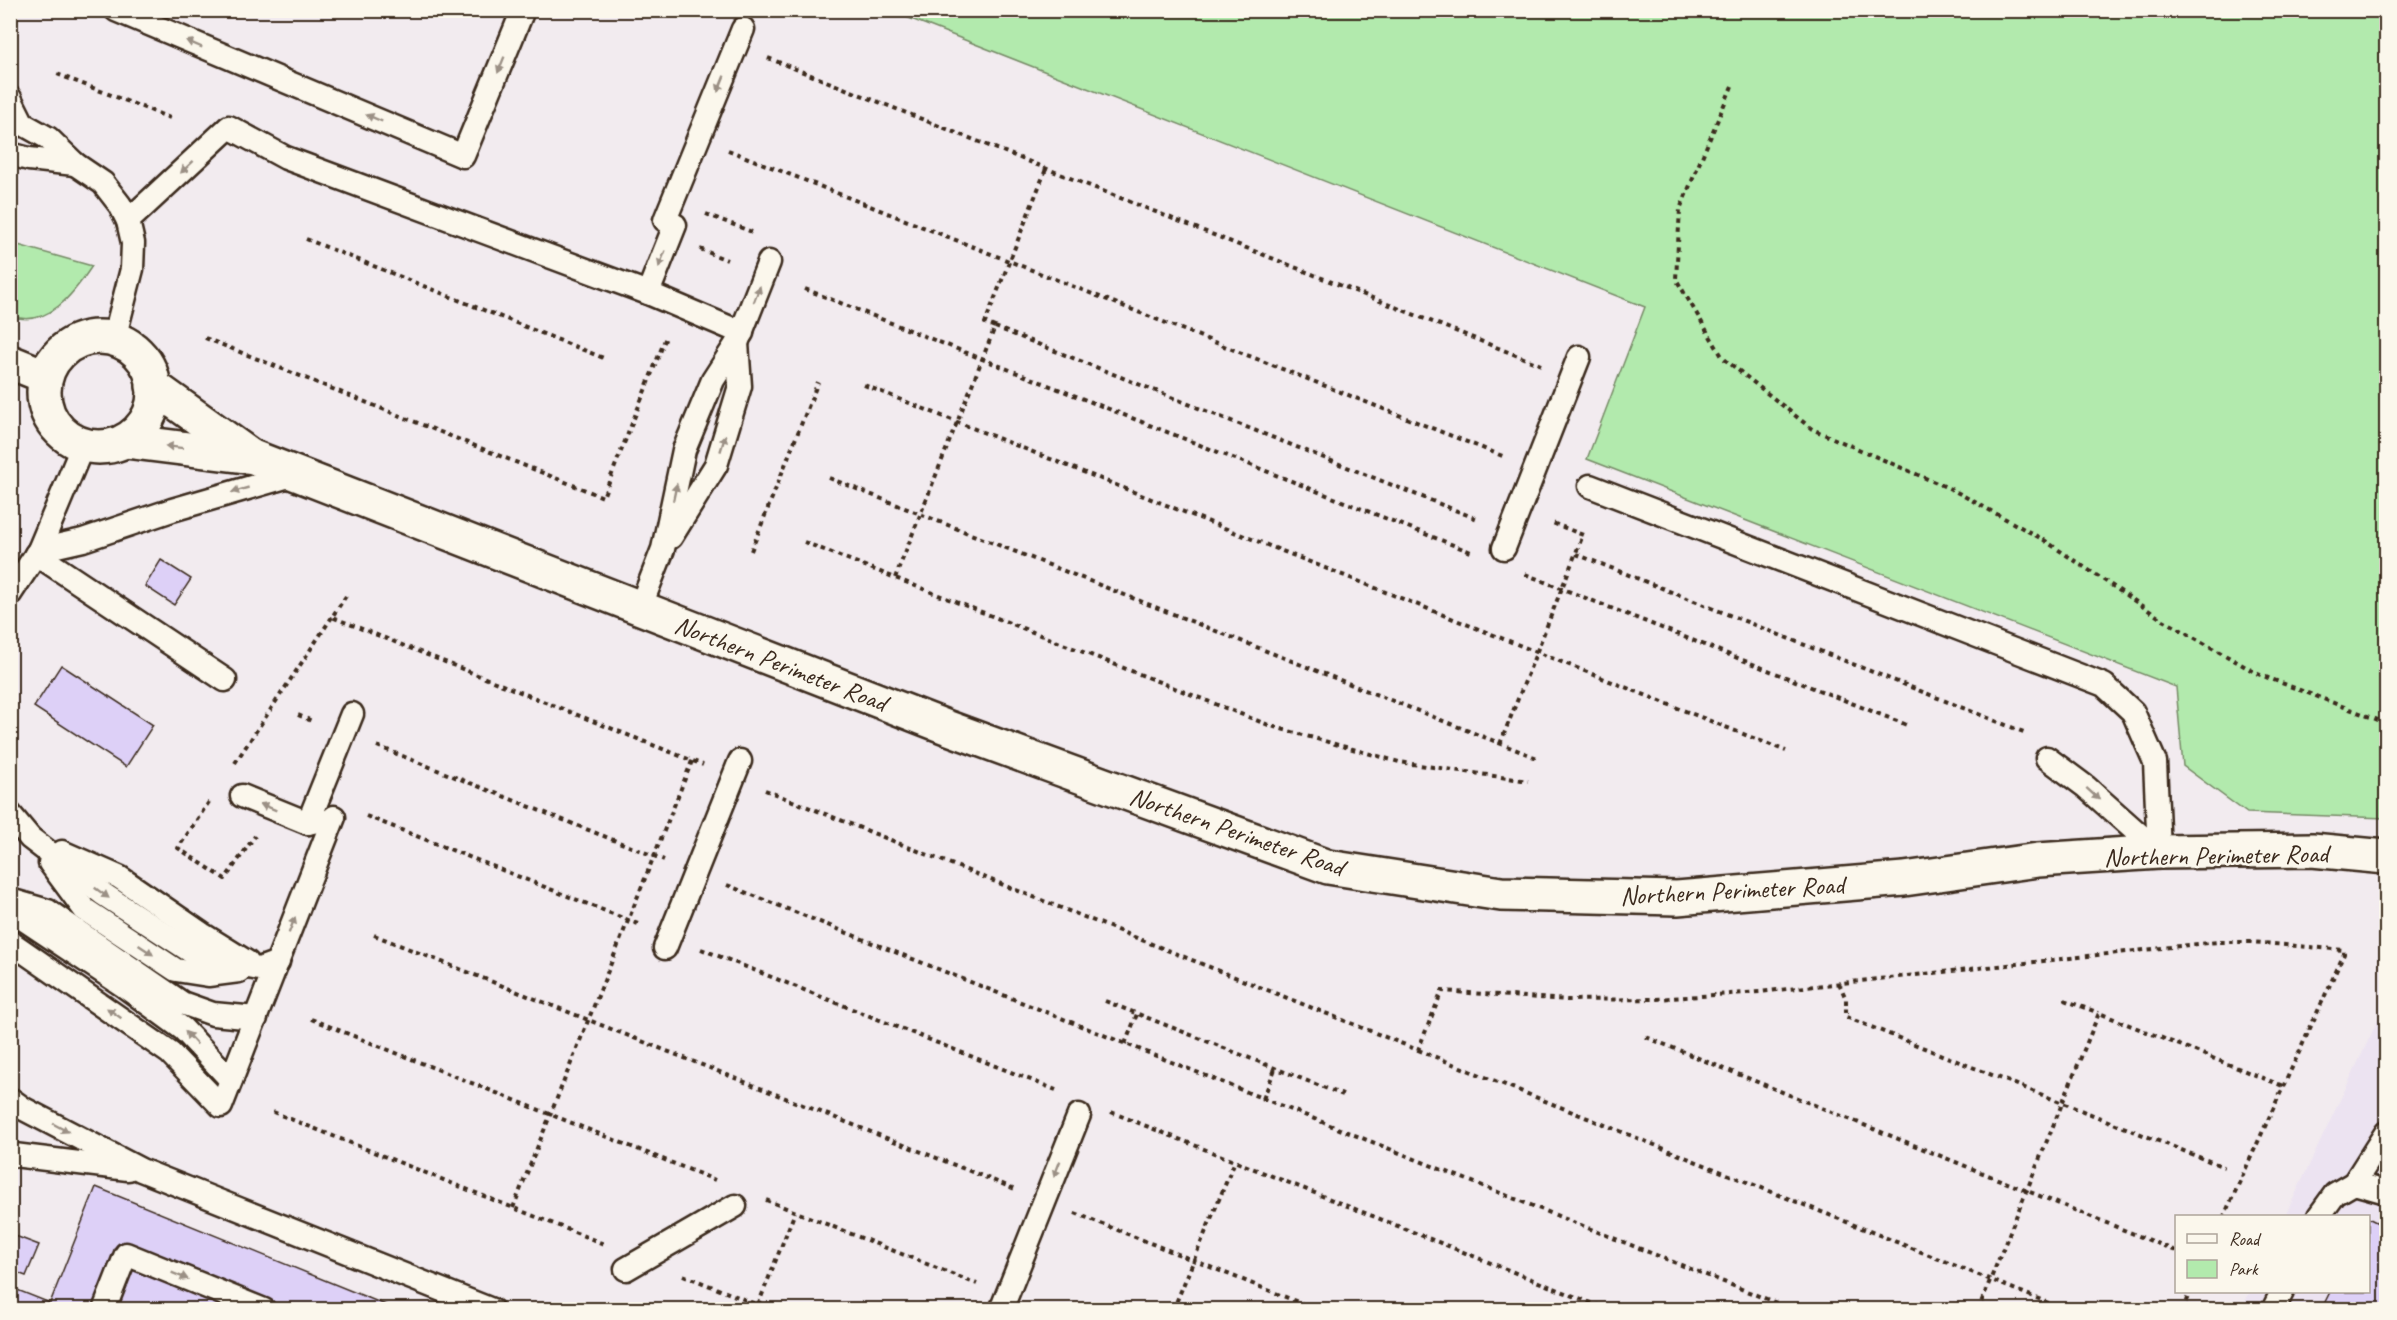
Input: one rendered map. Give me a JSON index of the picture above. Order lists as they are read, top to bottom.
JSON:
{
  "streets": {
    "street": ["Northern Perimeter Road"]
  },
  "legend": ["Road", "Park"]
}
